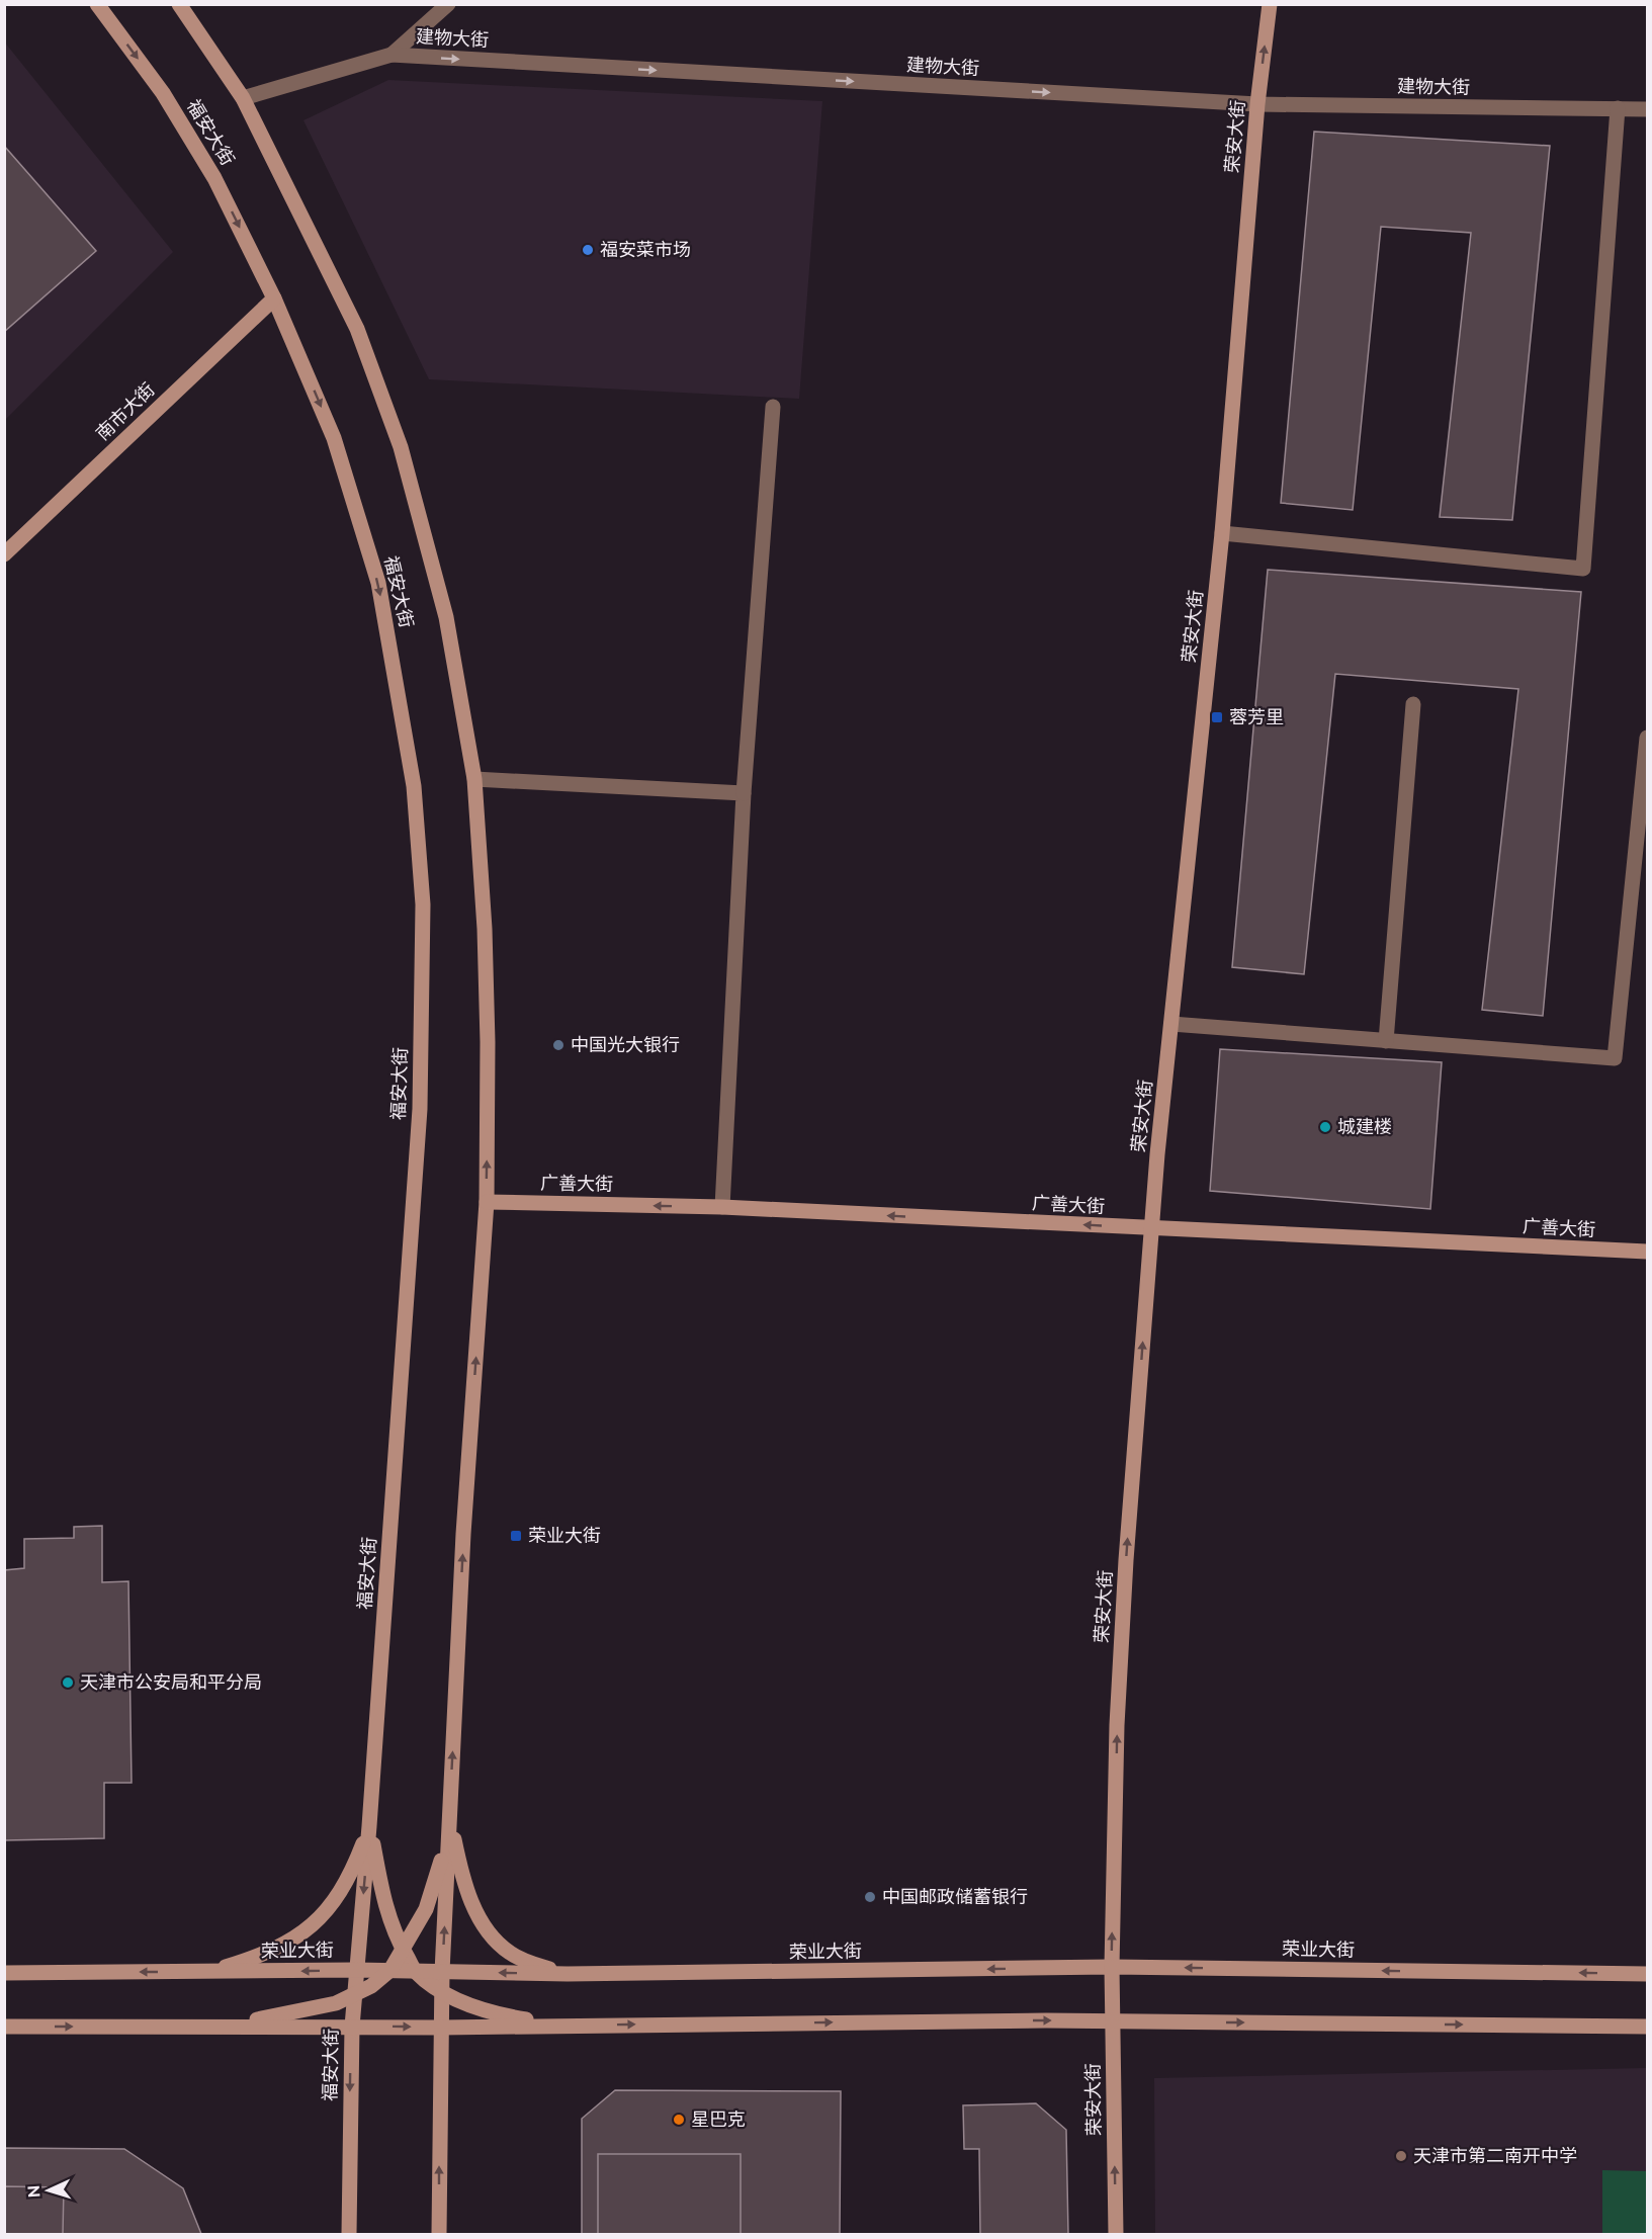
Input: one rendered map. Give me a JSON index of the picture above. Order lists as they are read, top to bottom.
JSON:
{
  "streets": {
    "street": [
      "建物大街",
      "福安大街",
      "荣安大街",
      "南市大街",
      "广善大街",
      "荣业大街"
    ]
  },
  "crossings": [
    ["建物大街", "福安大街"],
    ["建物大街", "荣安大街"],
    ["福安大街", "南市大街"],
    ["福安大街", "广善大街"],
    ["福安大街", "荣业大街"],
    ["荣安大街", "广善大街"],
    ["荣安大街", "荣业大街"]
  ],
  "one_way": ["建物大街", "荣安大街", "广善大街"],
  "places": {
    "other": [
      "福安菜市场",
      "中国光大银行",
      "城建楼",
      "天津市公安局和平分局",
      "中国邮政储蓄银行",
      "星巴克",
      "天津市第二南开中学"
    ],
    "transit": ["蓉芳里", "荣业大街"]
  },
  "north": "left"
}
